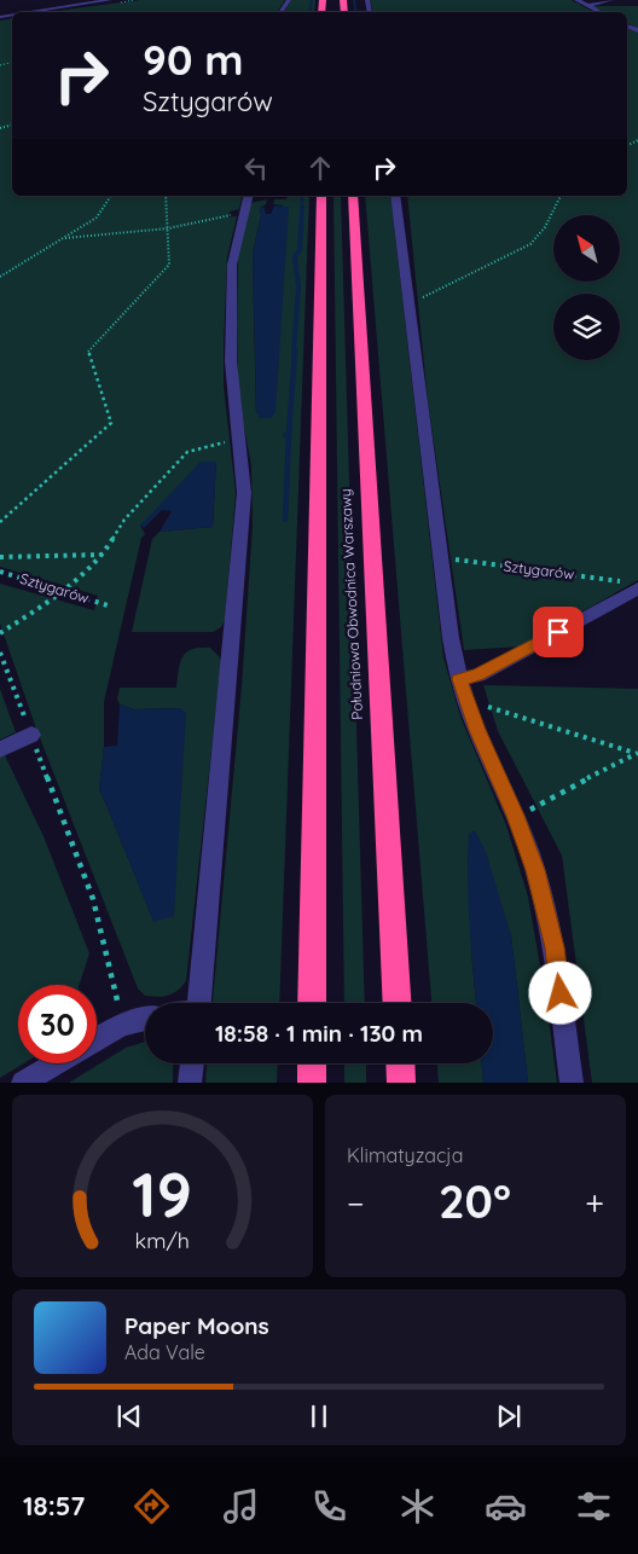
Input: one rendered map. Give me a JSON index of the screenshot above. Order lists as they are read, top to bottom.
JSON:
{
  "streets": {
    "highway": ["Południowa Obwodnica Warszawy"],
    "path": ["Sztygarów"]
  },
  "north": "top left",
  "page": {
    "turn": ["90 m", "Sztygarów"],
    "limit": "30",
    "trip": "18:58 · 1 min · 130 m",
    "tile": "Klimatyzacja",
    "heat": ["−", "20°", "+"],
    "song": ["Paper Moons", "Ada Vale"],
    "tabs": "18:57",
    "gauge": ["19", "km/h"]
  }
}
